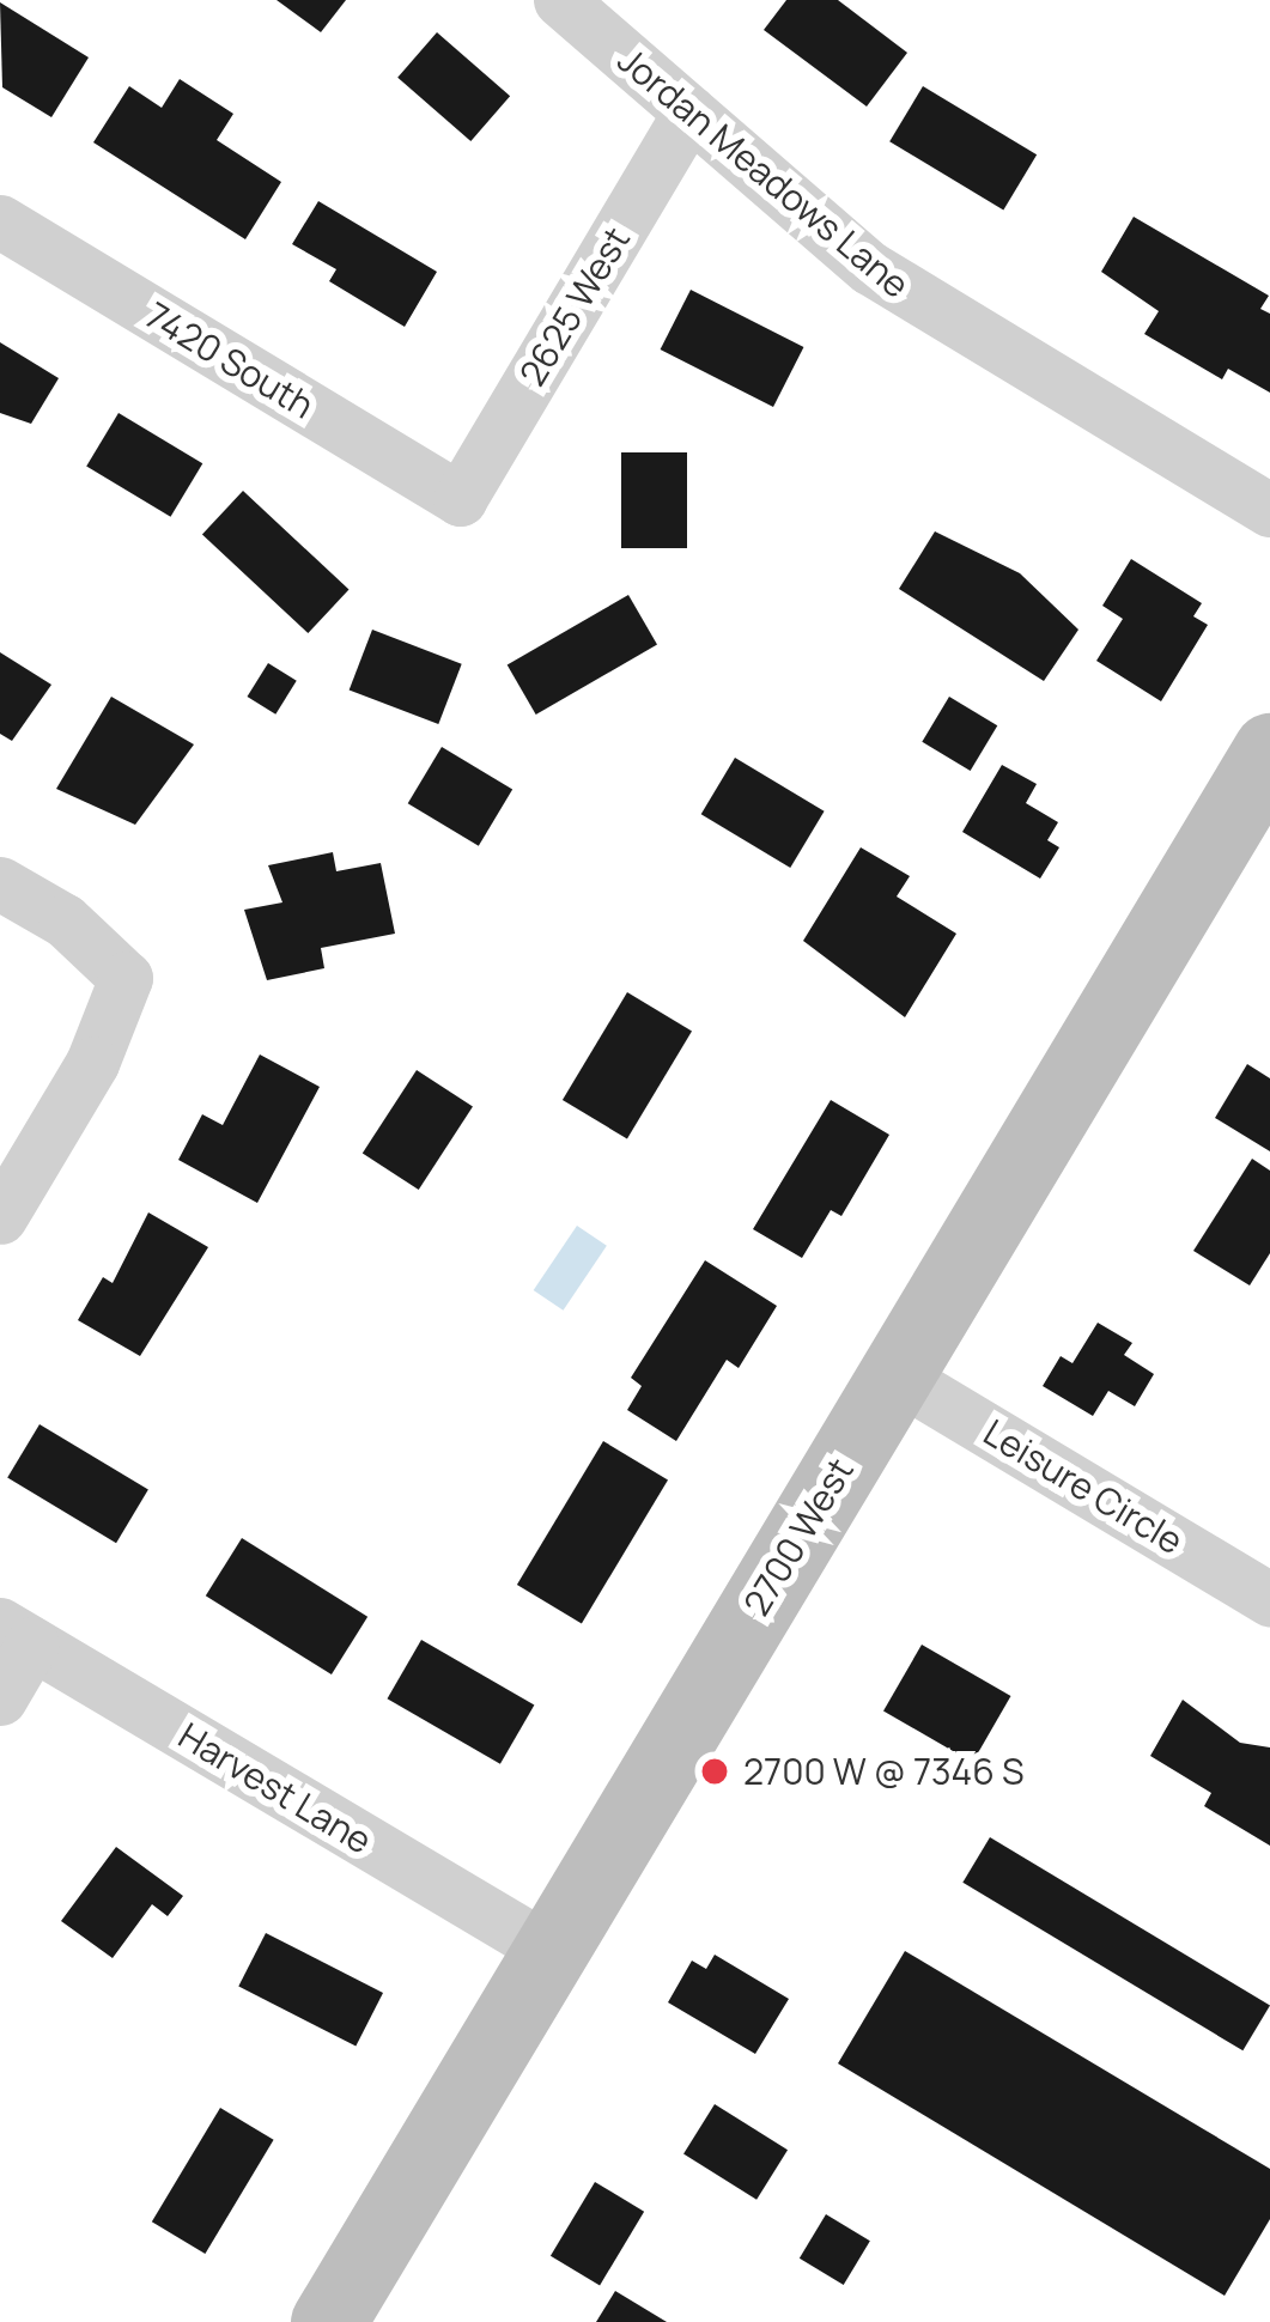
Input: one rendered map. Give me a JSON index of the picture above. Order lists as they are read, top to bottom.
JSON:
{
  "streets": {
    "main road": ["2700 West"],
    "street": [
      "Jordan Meadows Lane",
      "2625 West",
      "7420 South",
      "Leisure Circle",
      "Harvest Lane"
    ]
  },
  "crossings": [
    ["Jordan Meadows Lane", "2625 West"],
    ["2625 West", "7420 South"],
    ["Leisure Circle", "2700 West"],
    ["2700 West", "Harvest Lane"]
  ],
  "places": ["2700 W @ 7346 S"]
}
